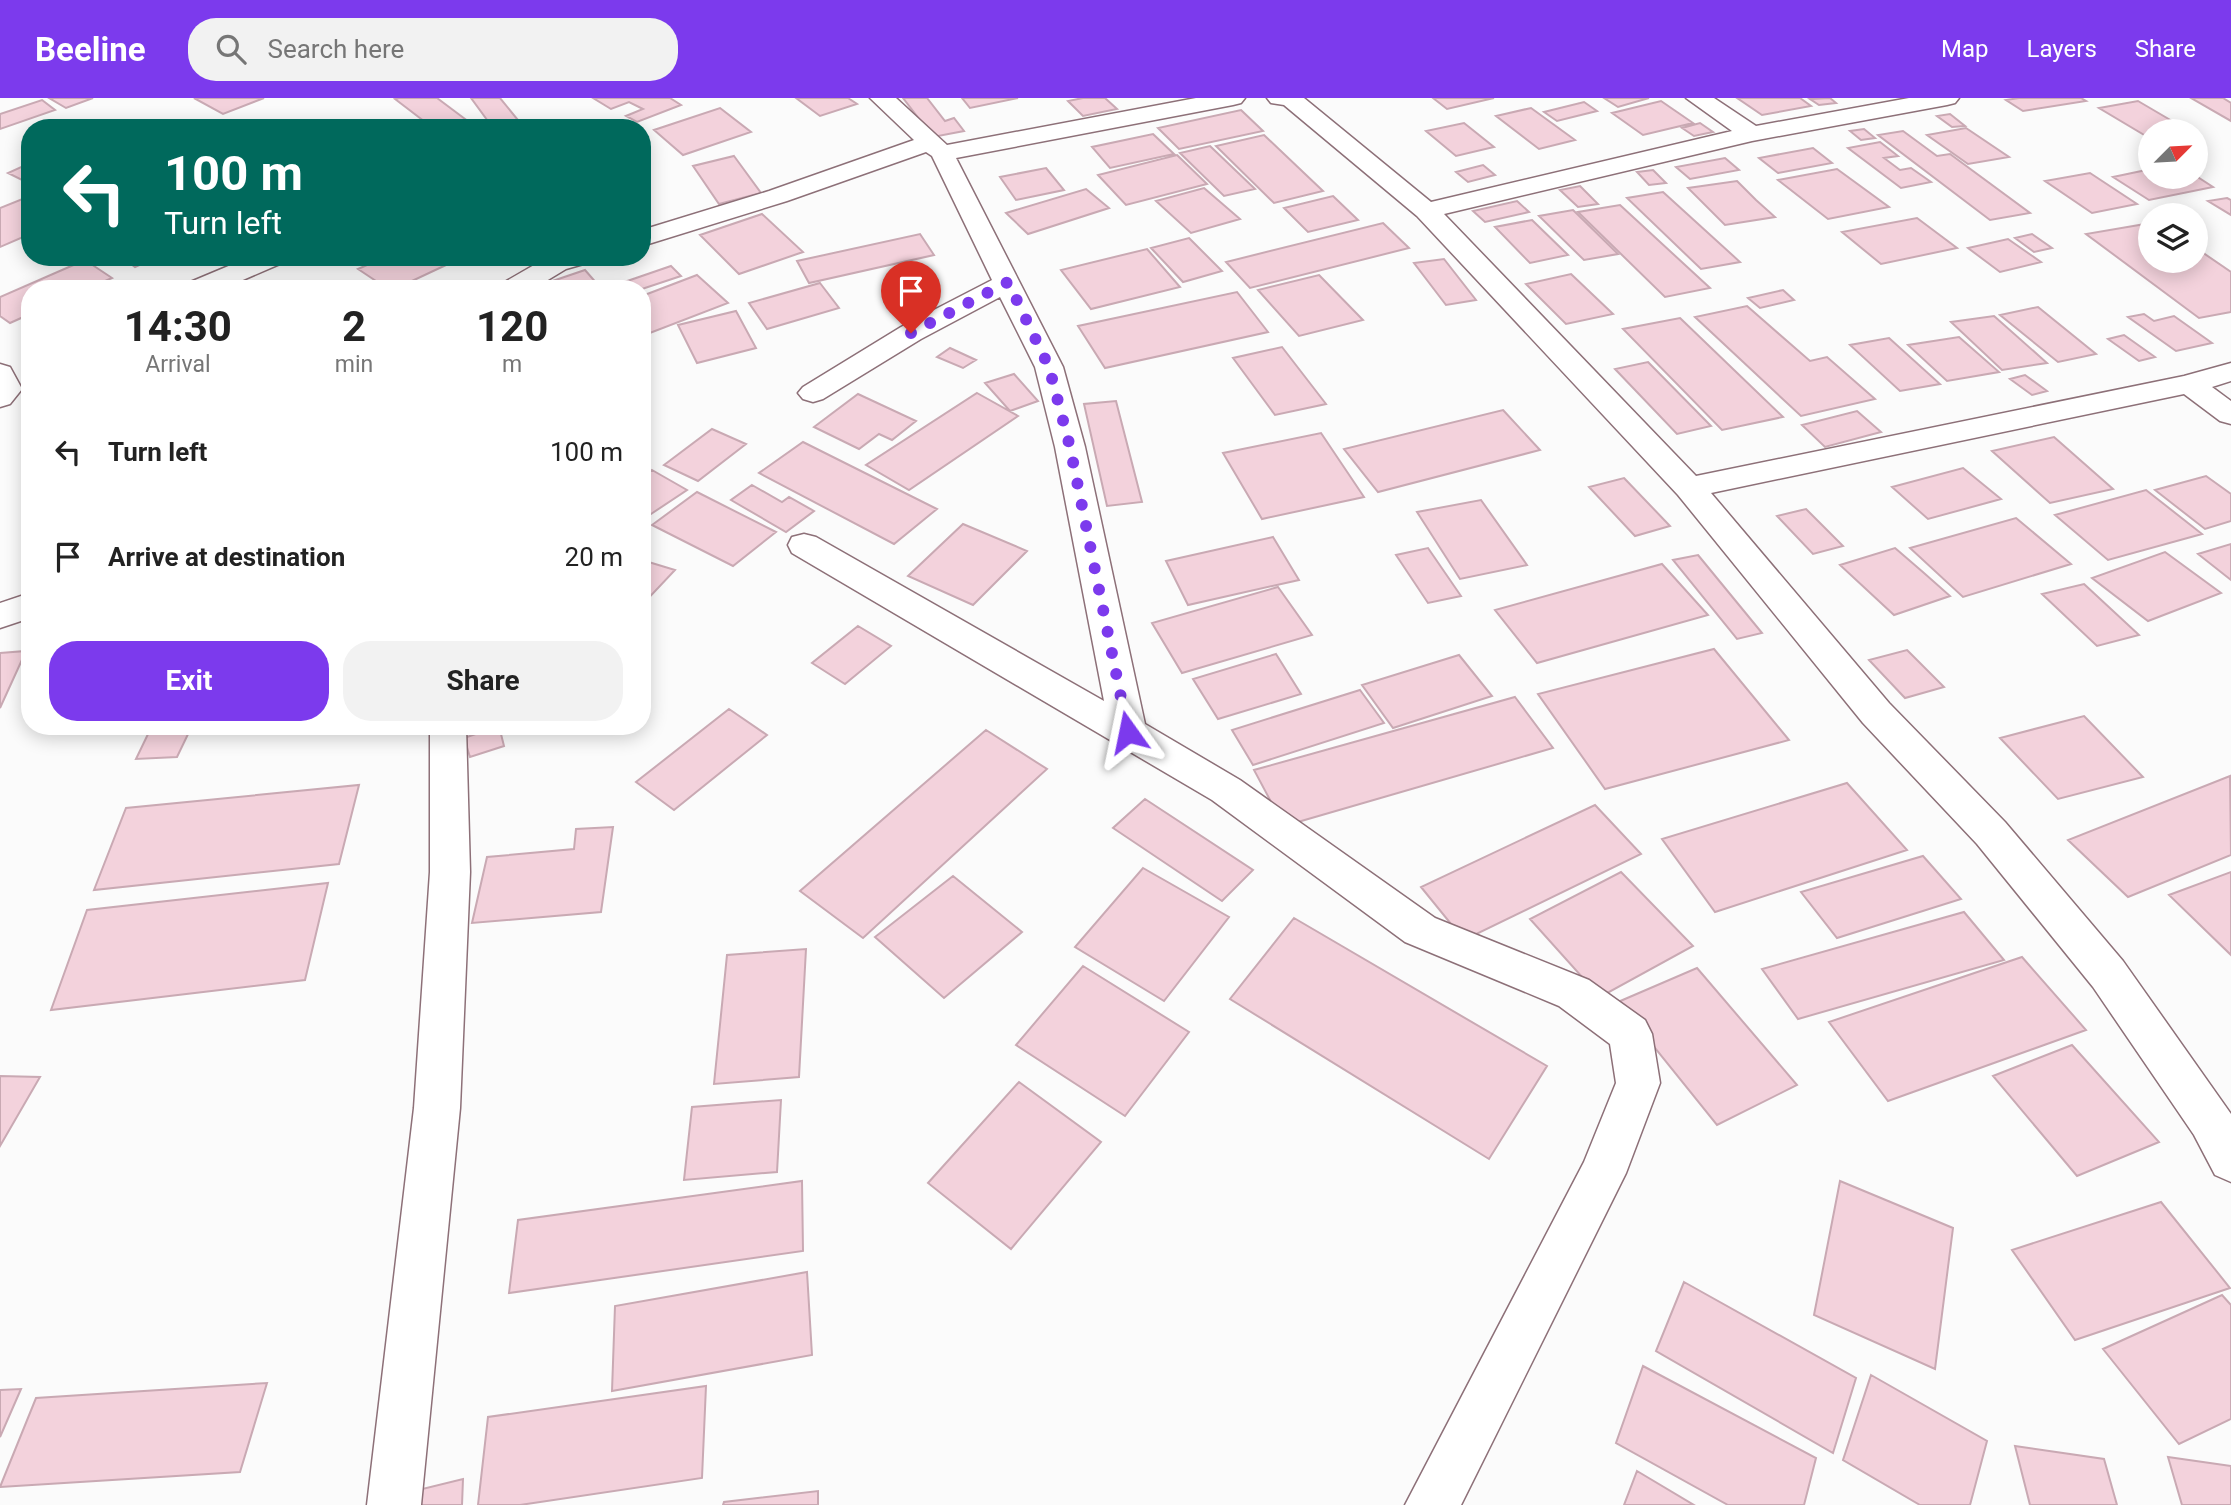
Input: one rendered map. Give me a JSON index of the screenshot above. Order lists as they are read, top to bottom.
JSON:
{
  "north": "top right",
  "page": {
    "header": "Beeline",
    "search": "Search here",
    "nav": ["Map", "Layers", "Share"],
    "turn": ["100 m", "Turn left"],
    "eta": [
      "14:30",
      "Arrival",
      "2",
      "min",
      "120",
      "m"
    ],
    "list": [
      {
        "name": "Turn left",
        "value": "100 m"
      },
      {
        "name": "Arrive at destination",
        "value": "20 m"
      }
    ],
    "buttons": ["Exit", "Share"]
  }
}
